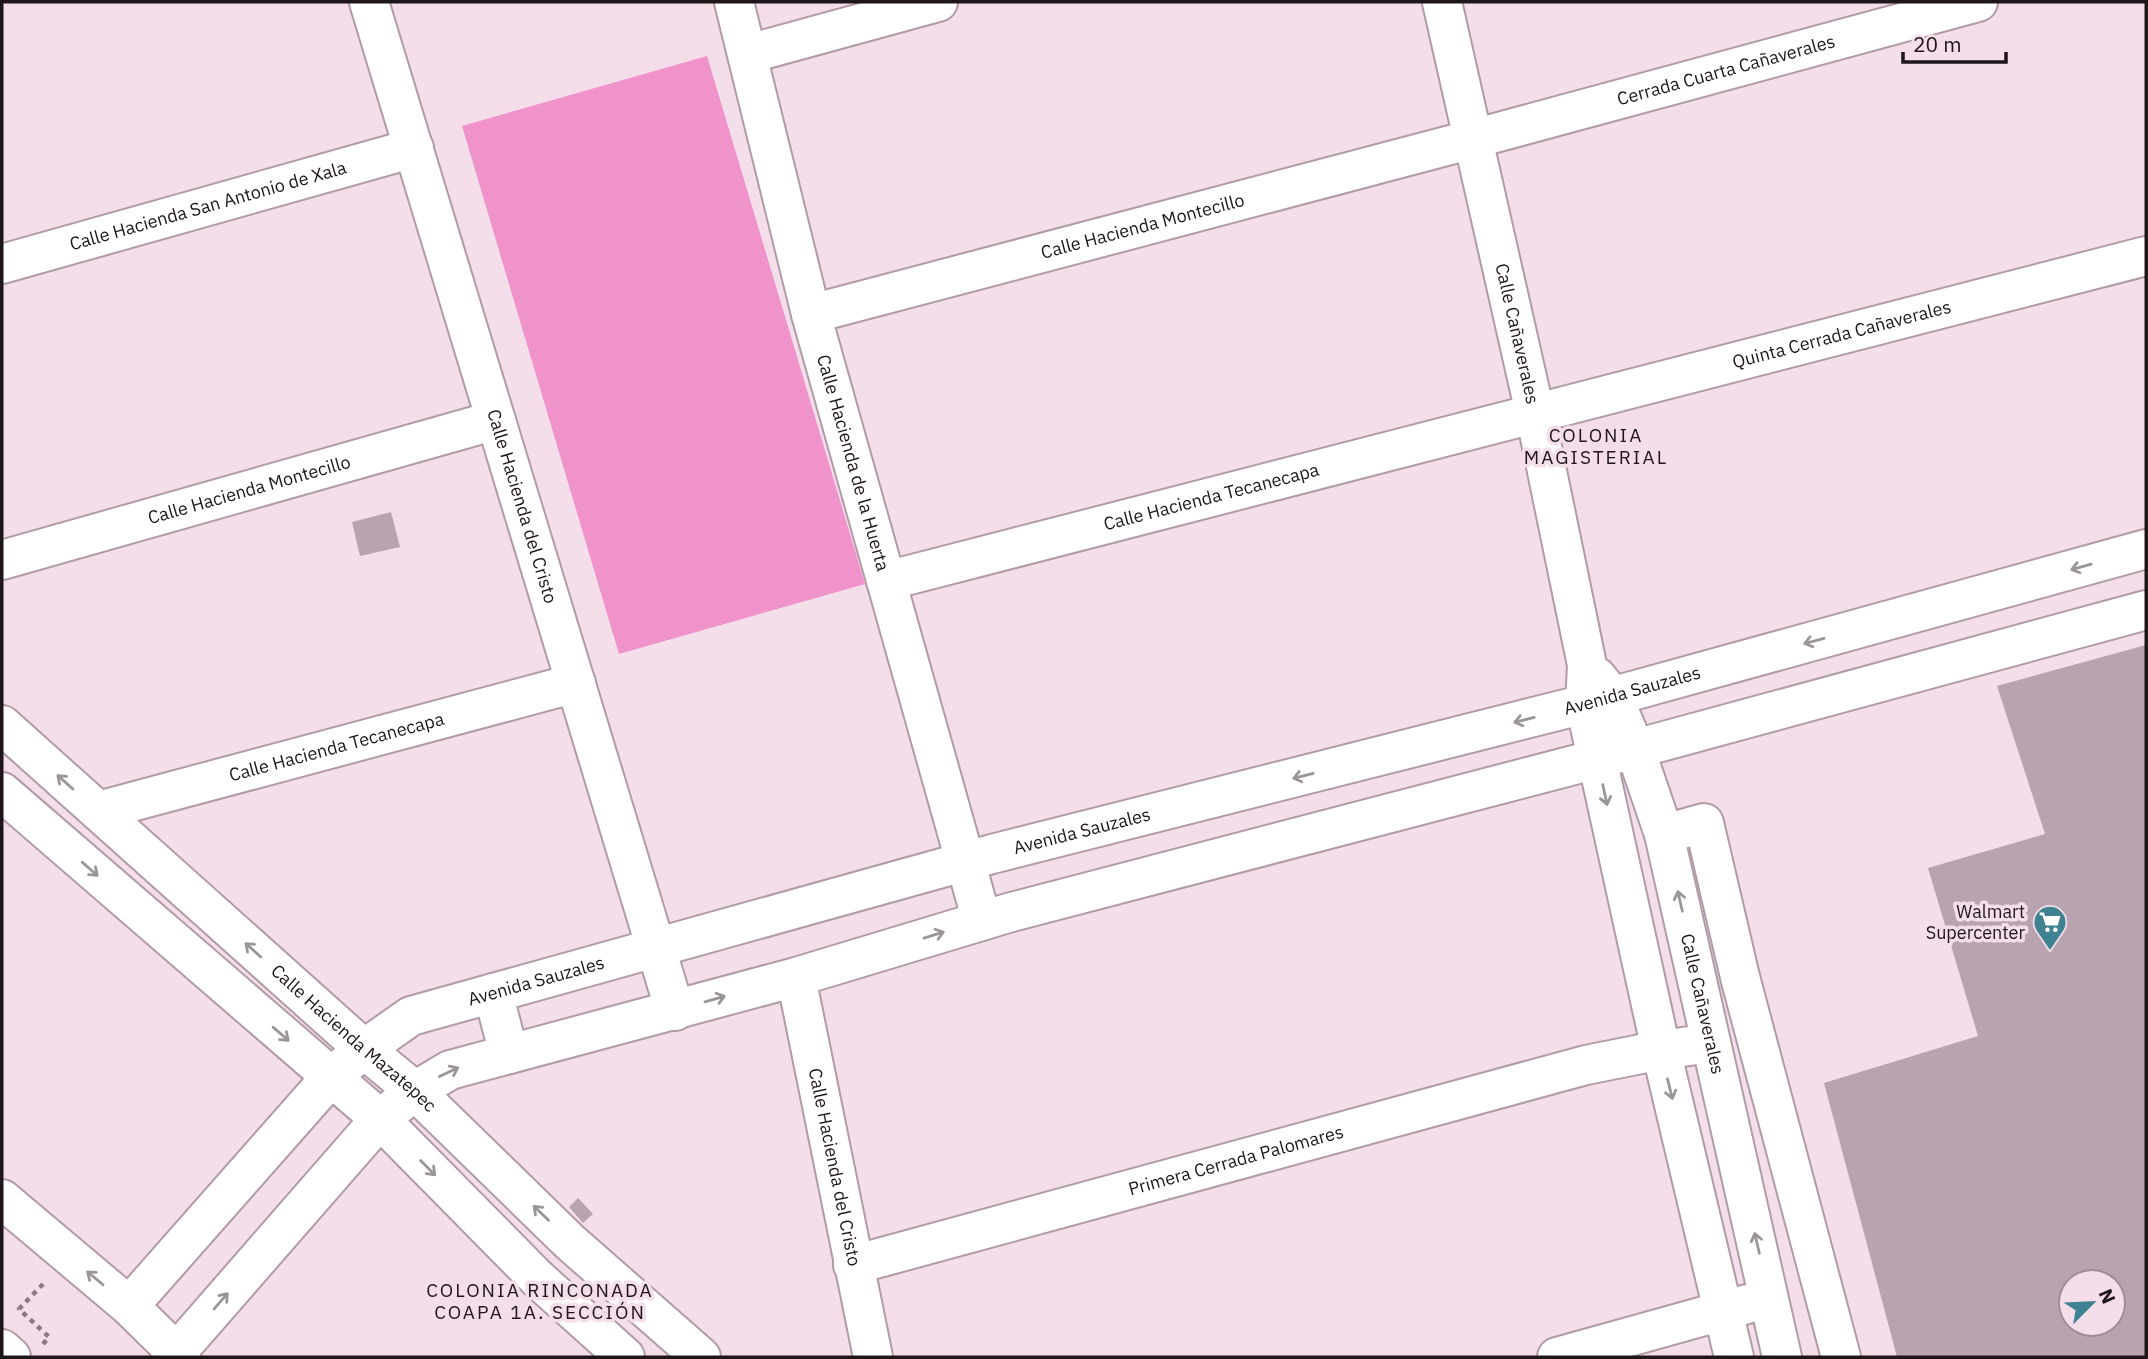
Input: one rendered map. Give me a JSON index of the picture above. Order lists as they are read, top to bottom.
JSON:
{
  "streets": {
    "main road": [
      "Cerrada Cuarta Cañaverales",
      "Calle Hacienda San Antonio de Xala",
      "Calle Hacienda Montecillo",
      "Calle Cañaverales",
      "Quinta Cerrada Cañaverales",
      "Calle Hacienda de la Huerta",
      "Calle Hacienda Tecanecapa",
      "Calle Hacienda del Cristo",
      "Avenida Sauzales",
      "Calle Hacienda Mazatepec",
      "Primera Cerrada Palomares"
    ]
  },
  "crossings": [
    ["Cerrada Cuarta Cañaverales", "Calle Hacienda Montecillo"],
    ["Cerrada Cuarta Cañaverales", "Calle Cañaverales"],
    ["Calle Hacienda San Antonio de Xala", "Calle Hacienda del Cristo"],
    ["Calle Hacienda Montecillo", "Calle Cañaverales"],
    ["Calle Hacienda Montecillo", "Calle Hacienda de la Huerta"],
    ["Calle Hacienda Montecillo", "Calle Hacienda del Cristo"],
    ["Calle Cañaverales", "Quinta Cerrada Cañaverales"],
    ["Calle Cañaverales", "Calle Hacienda Tecanecapa"],
    ["Calle Cañaverales", "Avenida Sauzales"],
    ["Calle Cañaverales", "Primera Cerrada Palomares"],
    ["Quinta Cerrada Cañaverales", "Calle Hacienda Tecanecapa"],
    ["Calle Hacienda de la Huerta", "Calle Hacienda Tecanecapa"],
    ["Calle Hacienda de la Huerta", "Avenida Sauzales"],
    ["Calle Hacienda Tecanecapa", "Calle Hacienda del Cristo"],
    ["Calle Hacienda Tecanecapa", "Calle Hacienda Mazatepec"],
    ["Calle Hacienda del Cristo", "Avenida Sauzales"],
    ["Calle Hacienda del Cristo", "Primera Cerrada Palomares"],
    ["Avenida Sauzales", "Calle Hacienda Mazatepec"]
  ],
  "districts": ["COLONIA MAGISTERIAL", "COLONIA RINCONADA COAPA 1A. SECCIÓN"],
  "places": {
    "supermarket": ["Walmart Supercenter"]
  },
  "scale_bar": "20 m",
  "north": "top right"
}
